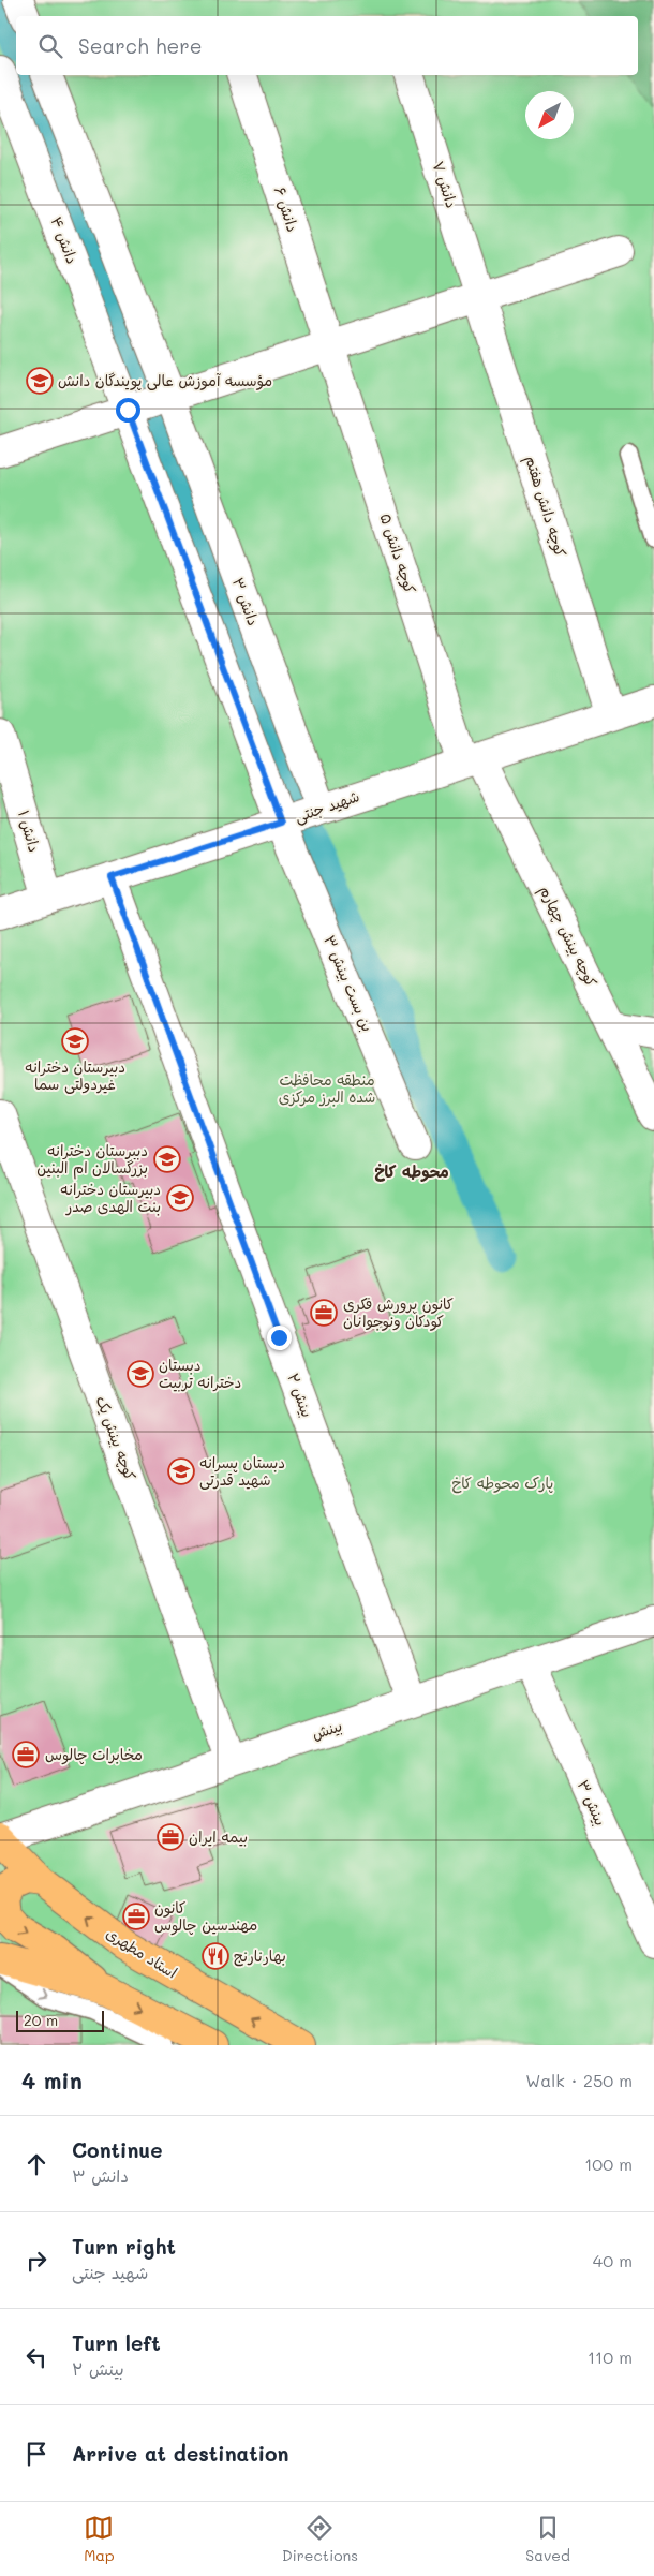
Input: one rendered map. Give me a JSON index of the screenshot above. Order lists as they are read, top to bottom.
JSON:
{
  "streets": {
    "main road": ["استاد مطهری"],
    "street": [
      "دانش ۷",
      "دانش ۶",
      "دانش ۴",
      "کوچه دانش هفتم",
      "کوچه دانش ۵",
      "دانش ۳",
      "شهید جنتی",
      "دانش ۱",
      "کوچه بینش چهارم",
      "بن بست بینش ۳",
      "بینش ۲",
      "کوچه بینش یک",
      "بینش",
      "بینش ۳"
    ]
  },
  "crossings": [
    ["دانش ۷", "کوچه دانش هفتم"],
    ["دانش ۶", "کوچه دانش ۵"],
    ["کوچه دانش هفتم", "شهید جنتی"],
    ["کوچه دانش ۵", "شهید جنتی"],
    ["کوچه دانش ۵", "کوچه بینش چهارم"],
    ["دانش ۳", "شهید جنتی"],
    ["دانش ۳", "بن بست بینش ۳"],
    ["شهید جنتی", "دانش ۱"],
    ["شهید جنتی", "کوچه بینش چهارم"],
    ["شهید جنتی", "بن بست بینش ۳"],
    ["شهید جنتی", "بینش ۲"],
    ["بینش ۲", "بینش"],
    ["کوچه بینش یک", "بینش"],
    ["بینش", "بینش ۳"],
    ["بینش", "استاد مطهری"]
  ],
  "districts": ["محوطه کاخ"],
  "parks": ["منطقه محافظت شده البرز مرکزی", "پارک محوطه کاخ"],
  "places": {
    "school or university": [
      "مؤسسه آموزش عالی پویندگان دانش",
      "دبیرستان دخترانه غیردولتی سما",
      "دبیرستان دخترانه بزرگسالان ام البنین",
      "دبیرستان دخترانه بنت الهدی صدر",
      "دبستان دخترانه تربیت",
      "دبستان پسرانه شهید قدرتی"
    ],
    "office": [
      "کانون پرورش فکری کودکان ونوجوانان",
      "مخابرات چالوس",
      "بیمه ایران",
      "کانون مهندسین چالوس"
    ],
    "restaurant": ["بهارنارنج"]
  },
  "scale_bar": "20 m",
  "north": "bottom left",
  "page": {
    "search": "Search here",
    "scale": "20 m",
    "heading": ["4 min", "Walk · 250 m"],
    "list": [
      ["Continue", "دانش ۳", "100 m"],
      ["Turn right", "شهید جنتی", "40 m"],
      ["Turn left", "بینش ۲", "110 m"],
      "Arrive at destination"
    ],
    "nav": ["Map", "Directions", "Saved"]
  }
}
